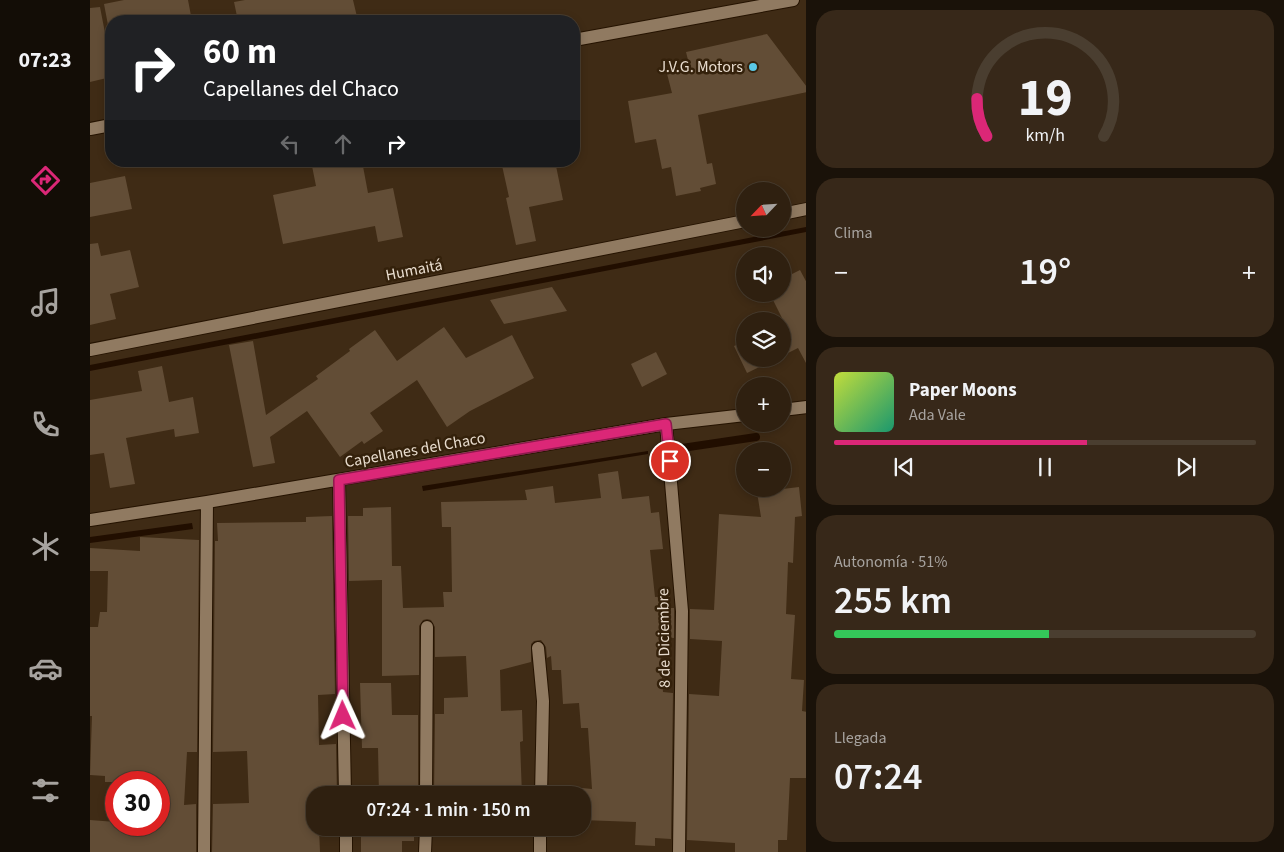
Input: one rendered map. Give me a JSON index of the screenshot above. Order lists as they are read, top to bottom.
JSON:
{
  "streets": {
    "street": ["Humaitá", "Capellanes del Chaco", "8 de Diciembre"]
  },
  "crossings": [
    ["Capellanes del Chaco", "8 de Diciembre"]
  ],
  "places": ["J.V.G. Motors"],
  "north": "bottom left",
  "page": {
    "tabs": "07:23",
    "turn": ["60 m", "Capellanes del Chaco"],
    "tile": [
      "Clima",
      ["Autonomía · 51%", "255 km"],
      ["Llegada", "07:24"]
    ],
    "map_buttons": ["+", "−"],
    "heat": ["−", "19°", "+"],
    "song": ["Paper Moons", "Ada Vale"],
    "limit": "30",
    "trip": "07:24 · 1 min · 150 m",
    "gauge": ["19", "km/h"]
  }
}
